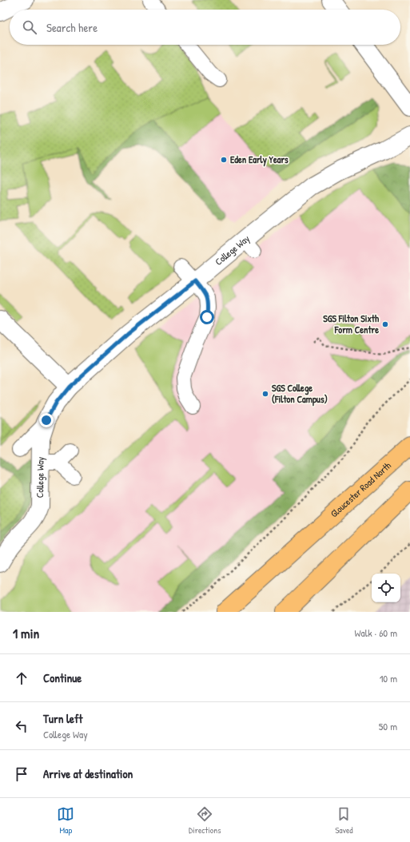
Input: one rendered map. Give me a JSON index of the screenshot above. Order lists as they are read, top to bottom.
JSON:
{
  "streets": {
    "main road": ["Gloucester Road North"],
    "street": ["College Way"]
  },
  "places": ["Eden Early Years", "SGS Filton Sixth Form Centre", "SGS College (Filton Campus)"],
  "page": {
    "search": "Search here",
    "heading": ["1 min", "Walk · 60 m"],
    "list": [
      ["Continue", "10 m"],
      ["Turn left", "College Way", "50 m"],
      "Arrive at destination"
    ],
    "nav": ["Map", "Directions", "Saved"]
  }
}
